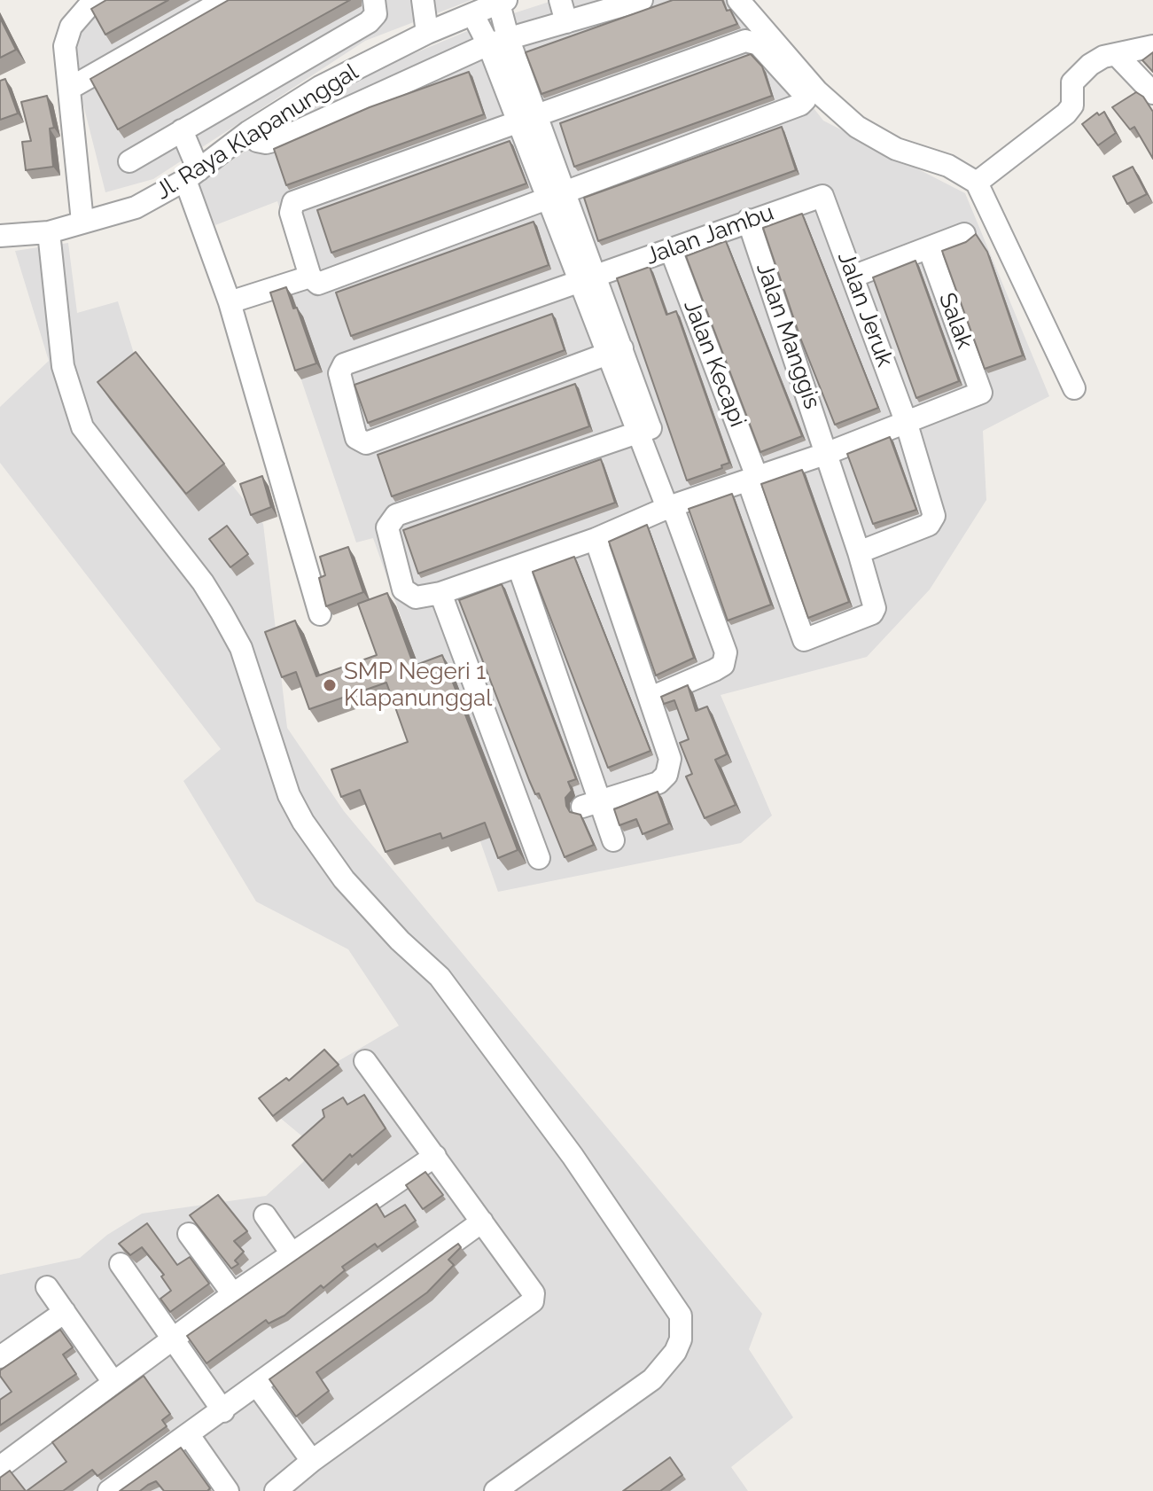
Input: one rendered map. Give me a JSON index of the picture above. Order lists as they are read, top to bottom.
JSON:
{
  "streets": {
    "street": [
      "Jl. Raya Klapanunggal",
      "Jalan Jambu",
      "Jalan Jeruk",
      "Salak",
      "Jalan Manggis",
      "Jalan Kecapi"
    ]
  },
  "crossings": [
    ["Jalan Jambu", "Jalan Jeruk"],
    ["Jalan Jambu", "Jalan Manggis"],
    ["Jalan Jambu", "Jalan Kecapi"],
    ["Jalan Jeruk", "Salak"],
    ["Jalan Jeruk", "Jalan Manggis"],
    ["Jalan Jeruk", "Jalan Kecapi"],
    ["Jalan Manggis", "Jalan Kecapi"]
  ],
  "places": ["SMP Negeri 1 Klapanunggal"]
}
